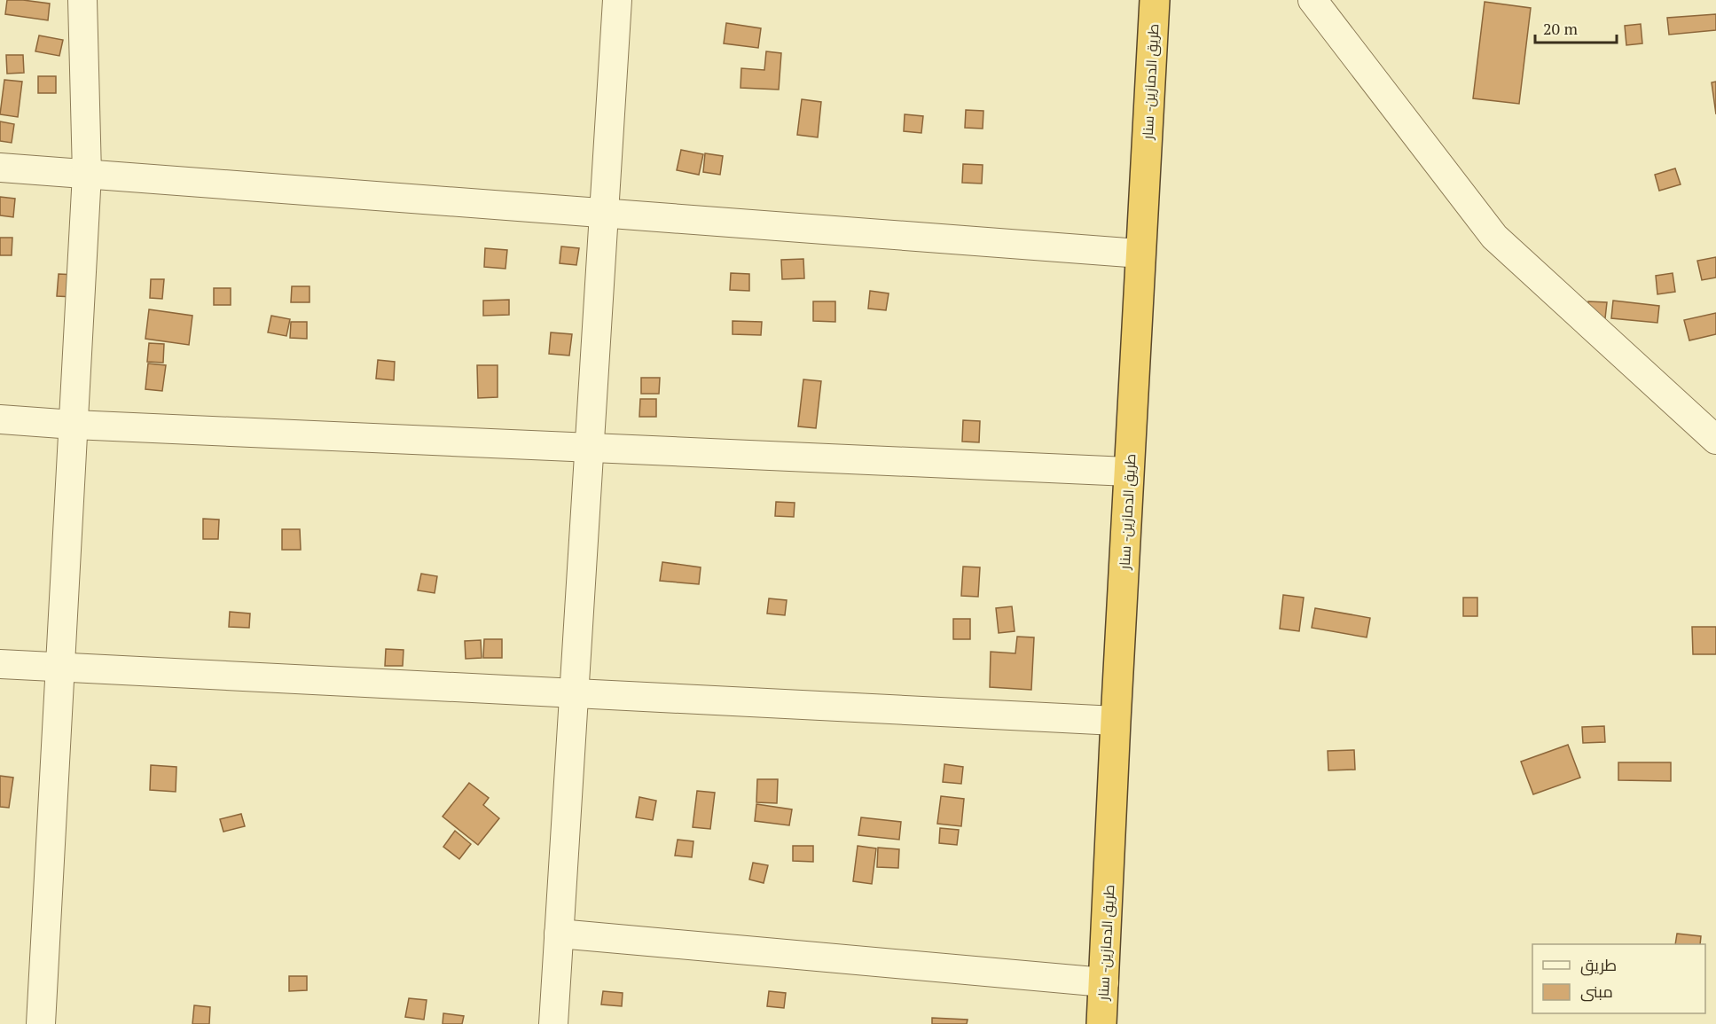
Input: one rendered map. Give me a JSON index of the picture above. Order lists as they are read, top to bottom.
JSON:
{
  "streets": {
    "highway": ["طريق الدمازين- سنار"]
  },
  "legend": ["طريق", "مبنى"],
  "scale_bar": "20 m"
}
